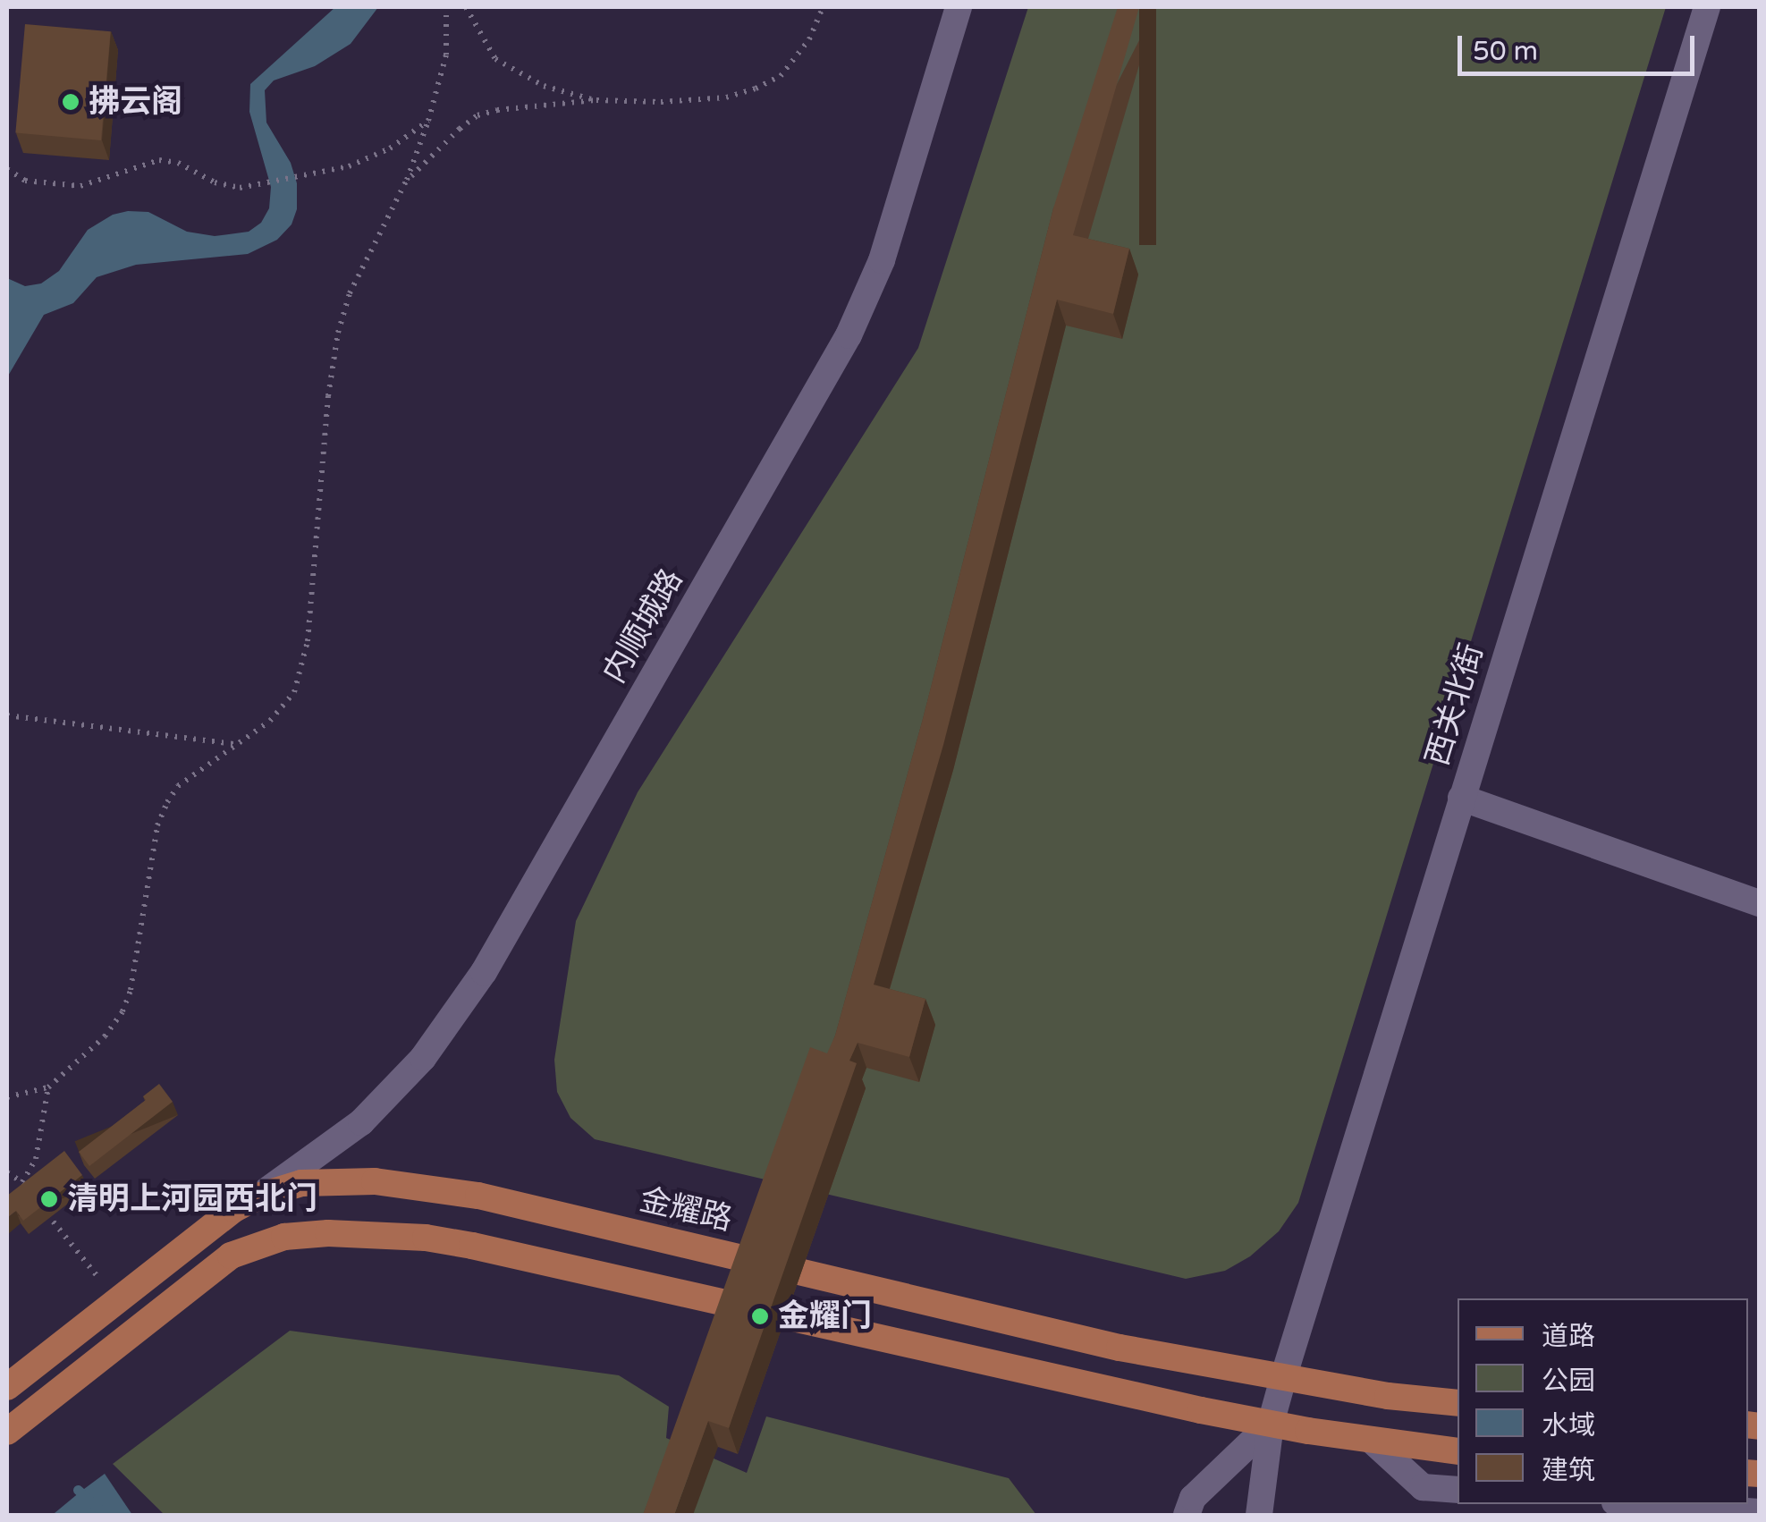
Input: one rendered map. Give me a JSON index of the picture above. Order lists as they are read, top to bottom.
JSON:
{
  "streets": {
    "main road": ["金耀路"],
    "street": ["内顺城路", "西关北街"]
  },
  "crossings": [
    ["内顺城路", "金耀路"],
    ["西关北街", "金耀路"]
  ],
  "places": ["拂云阁", "清明上河园西北门", "金耀门"],
  "legend": [
    "道路",
    "公园",
    "水域",
    "建筑"
  ],
  "scale_bar": "50 m"
}
